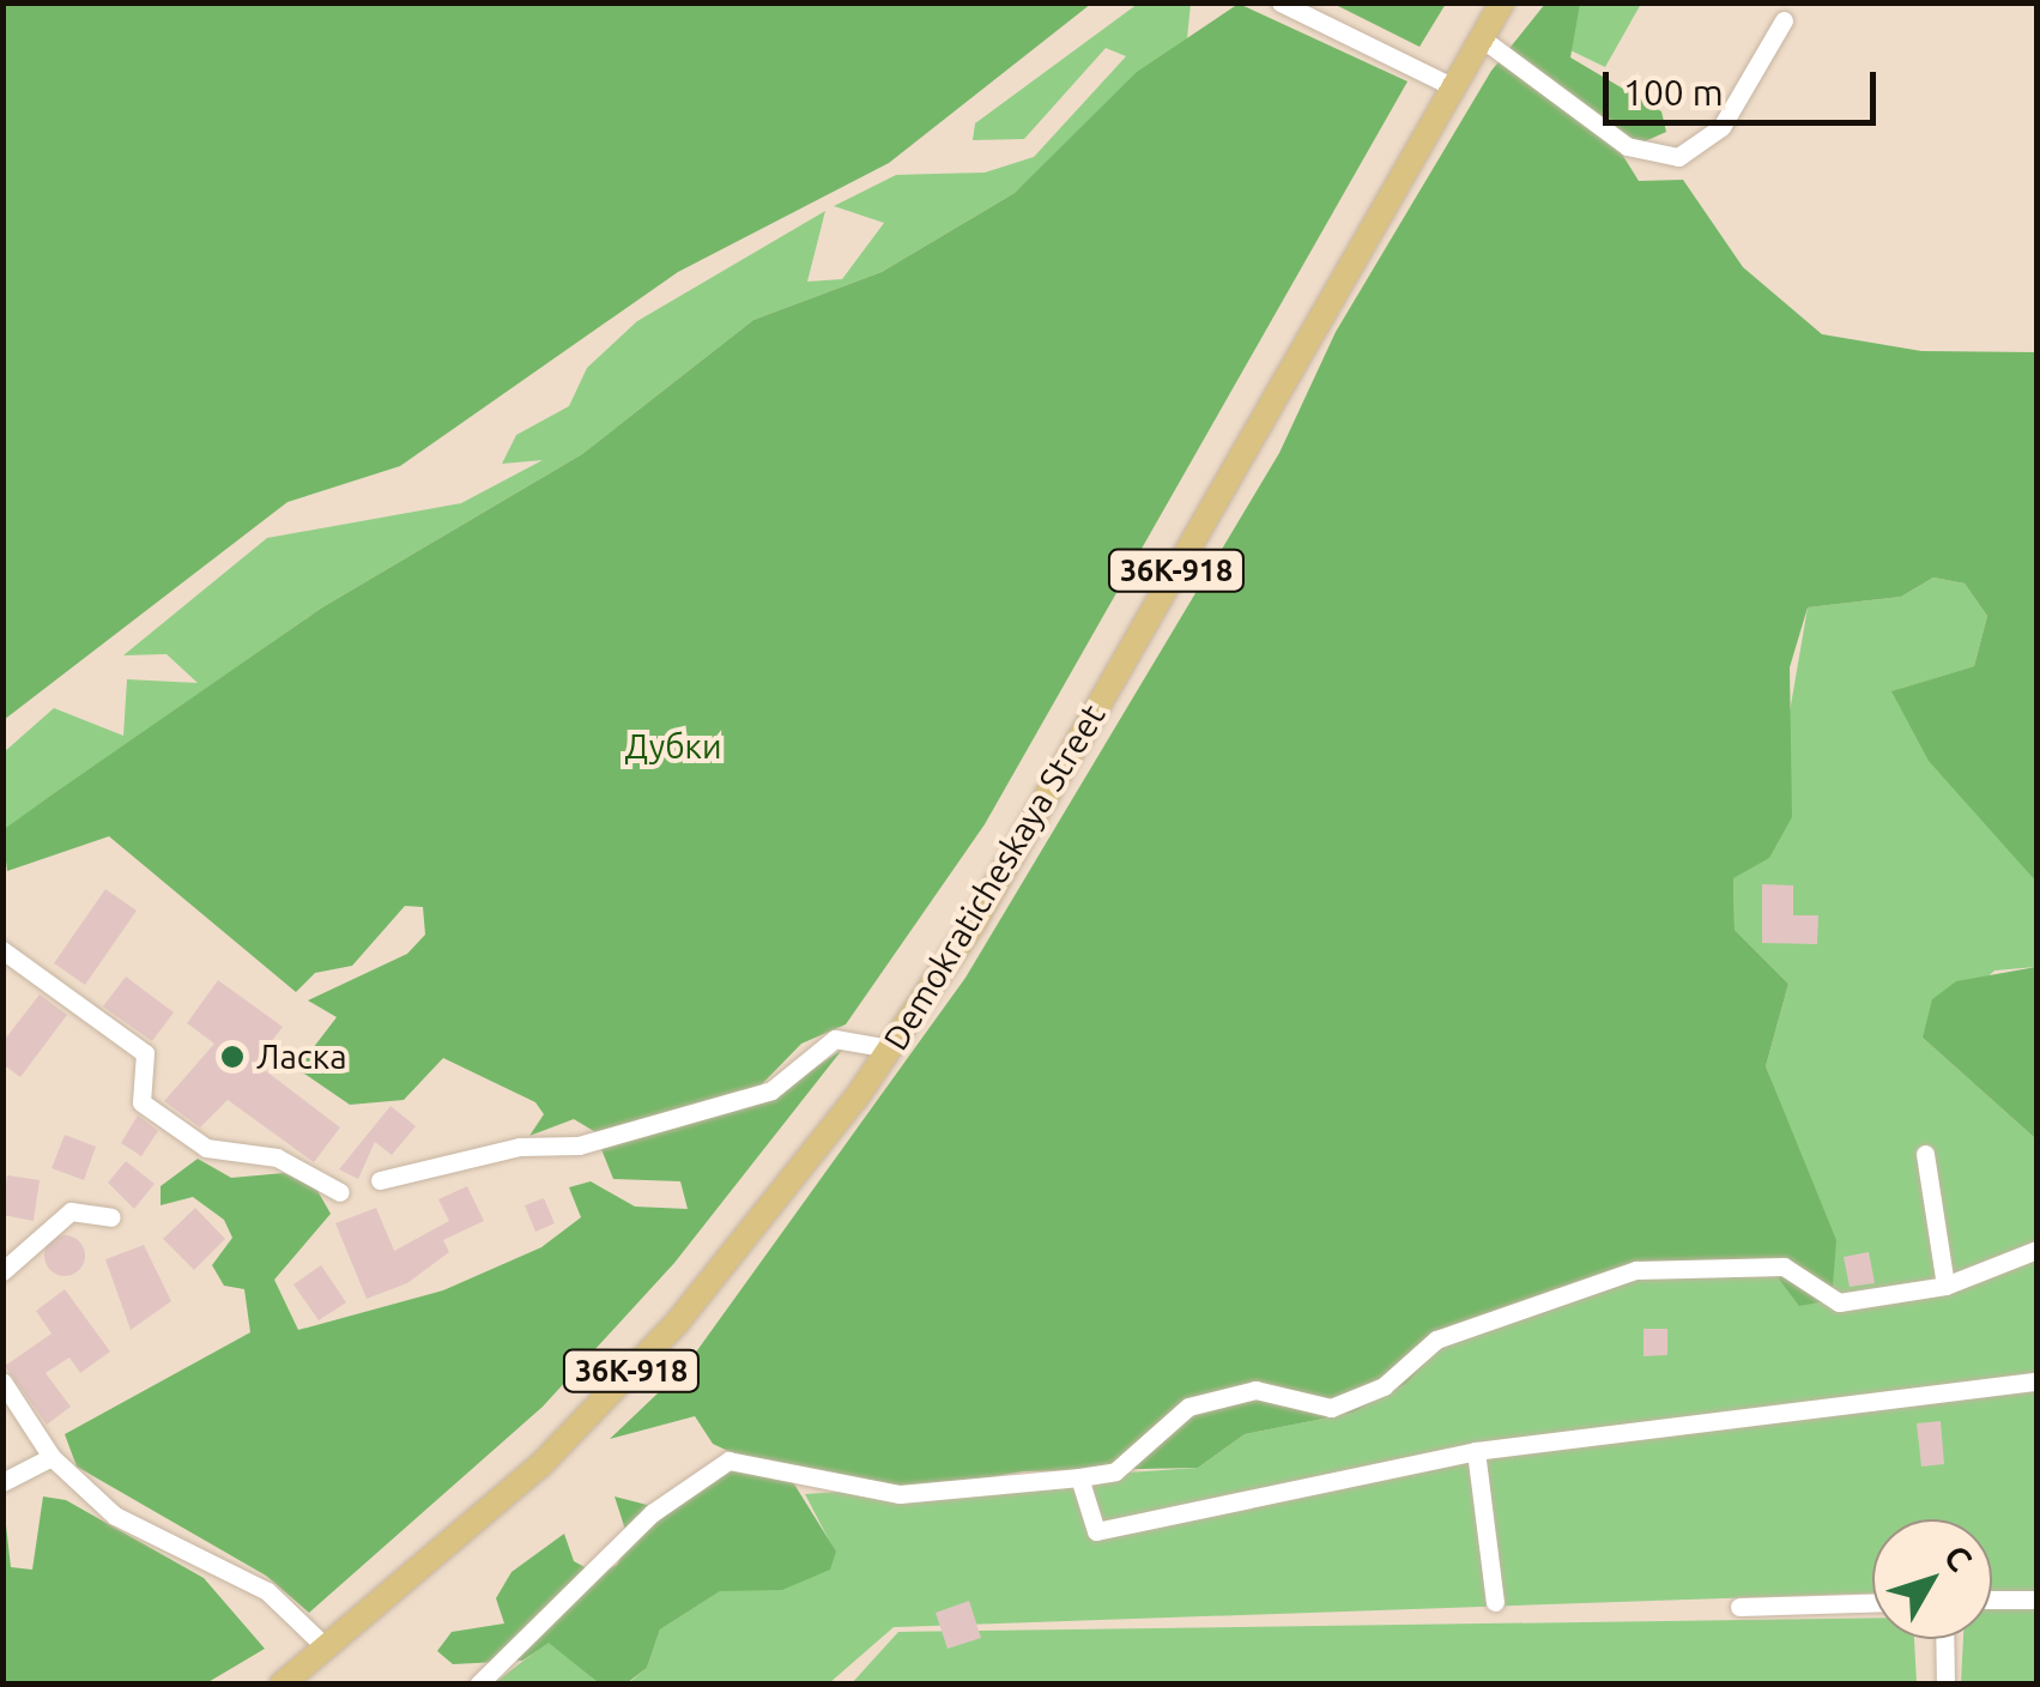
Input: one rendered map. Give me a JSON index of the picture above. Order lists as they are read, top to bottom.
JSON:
{
  "streets": {
    "main road": ["36К-918", "Demokraticheskaya Street"]
  },
  "parks": ["Дубки"],
  "places": ["Ласка"],
  "scale_bar": "100 m",
  "north": "top right"
}
